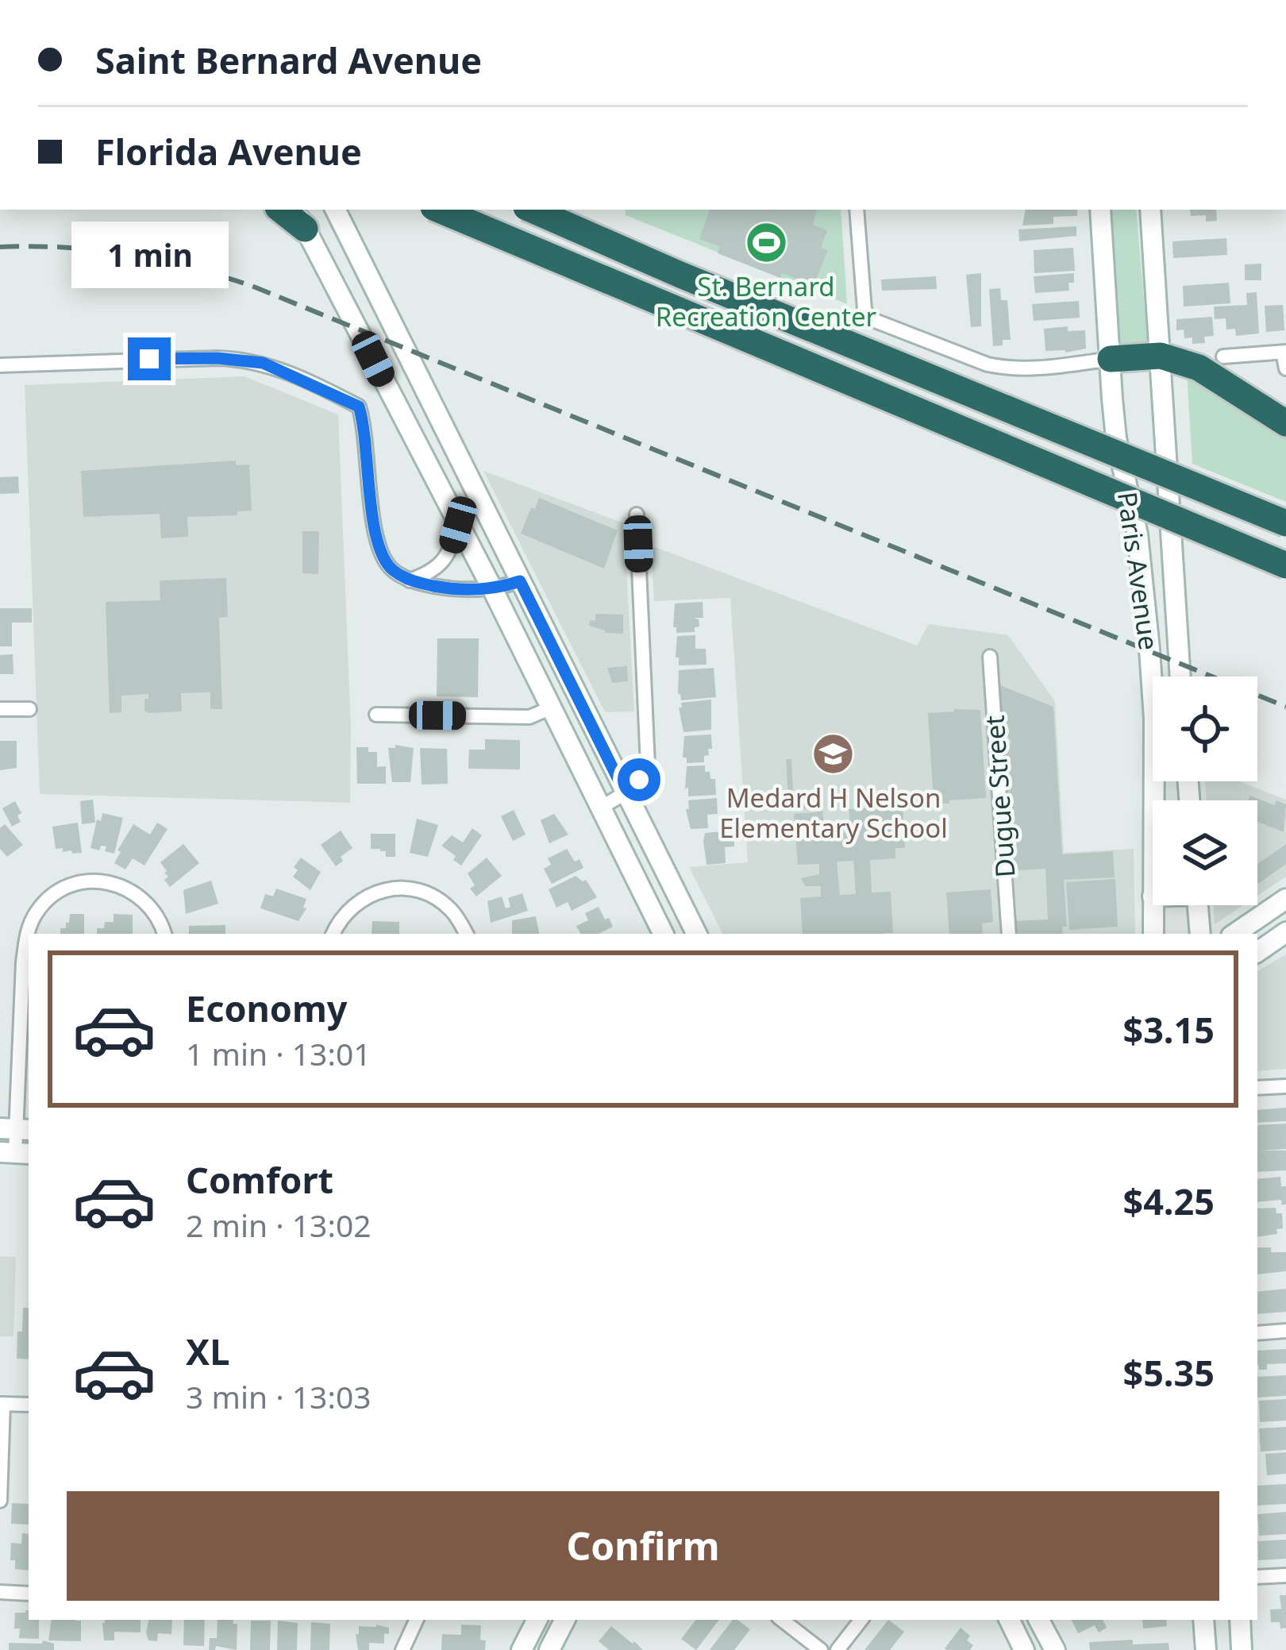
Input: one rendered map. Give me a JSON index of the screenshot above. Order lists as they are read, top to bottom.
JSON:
{
  "streets": {
    "street": ["Paris Avenue", "Dugue Street"]
  },
  "places": {
    "sports": ["St. Bernard Recreation Center"],
    "school or university": ["Medard H Nelson Elementary School"]
  },
  "page": {
    "banner": ["Saint Bernard Avenue", "Florida Avenue"],
    "bubble": "1 min",
    "list": [
      {
        "name": "Economy",
        "note": "1 min · 13:01",
        "value": "$3.15"
      },
      {
        "name": "Comfort",
        "note": "2 min · 13:02",
        "value": "$4.25"
      },
      {
        "name": "XL",
        "note": "3 min · 13:03",
        "value": "$5.35"
      }
    ],
    "buttons": "Confirm"
  }
}
